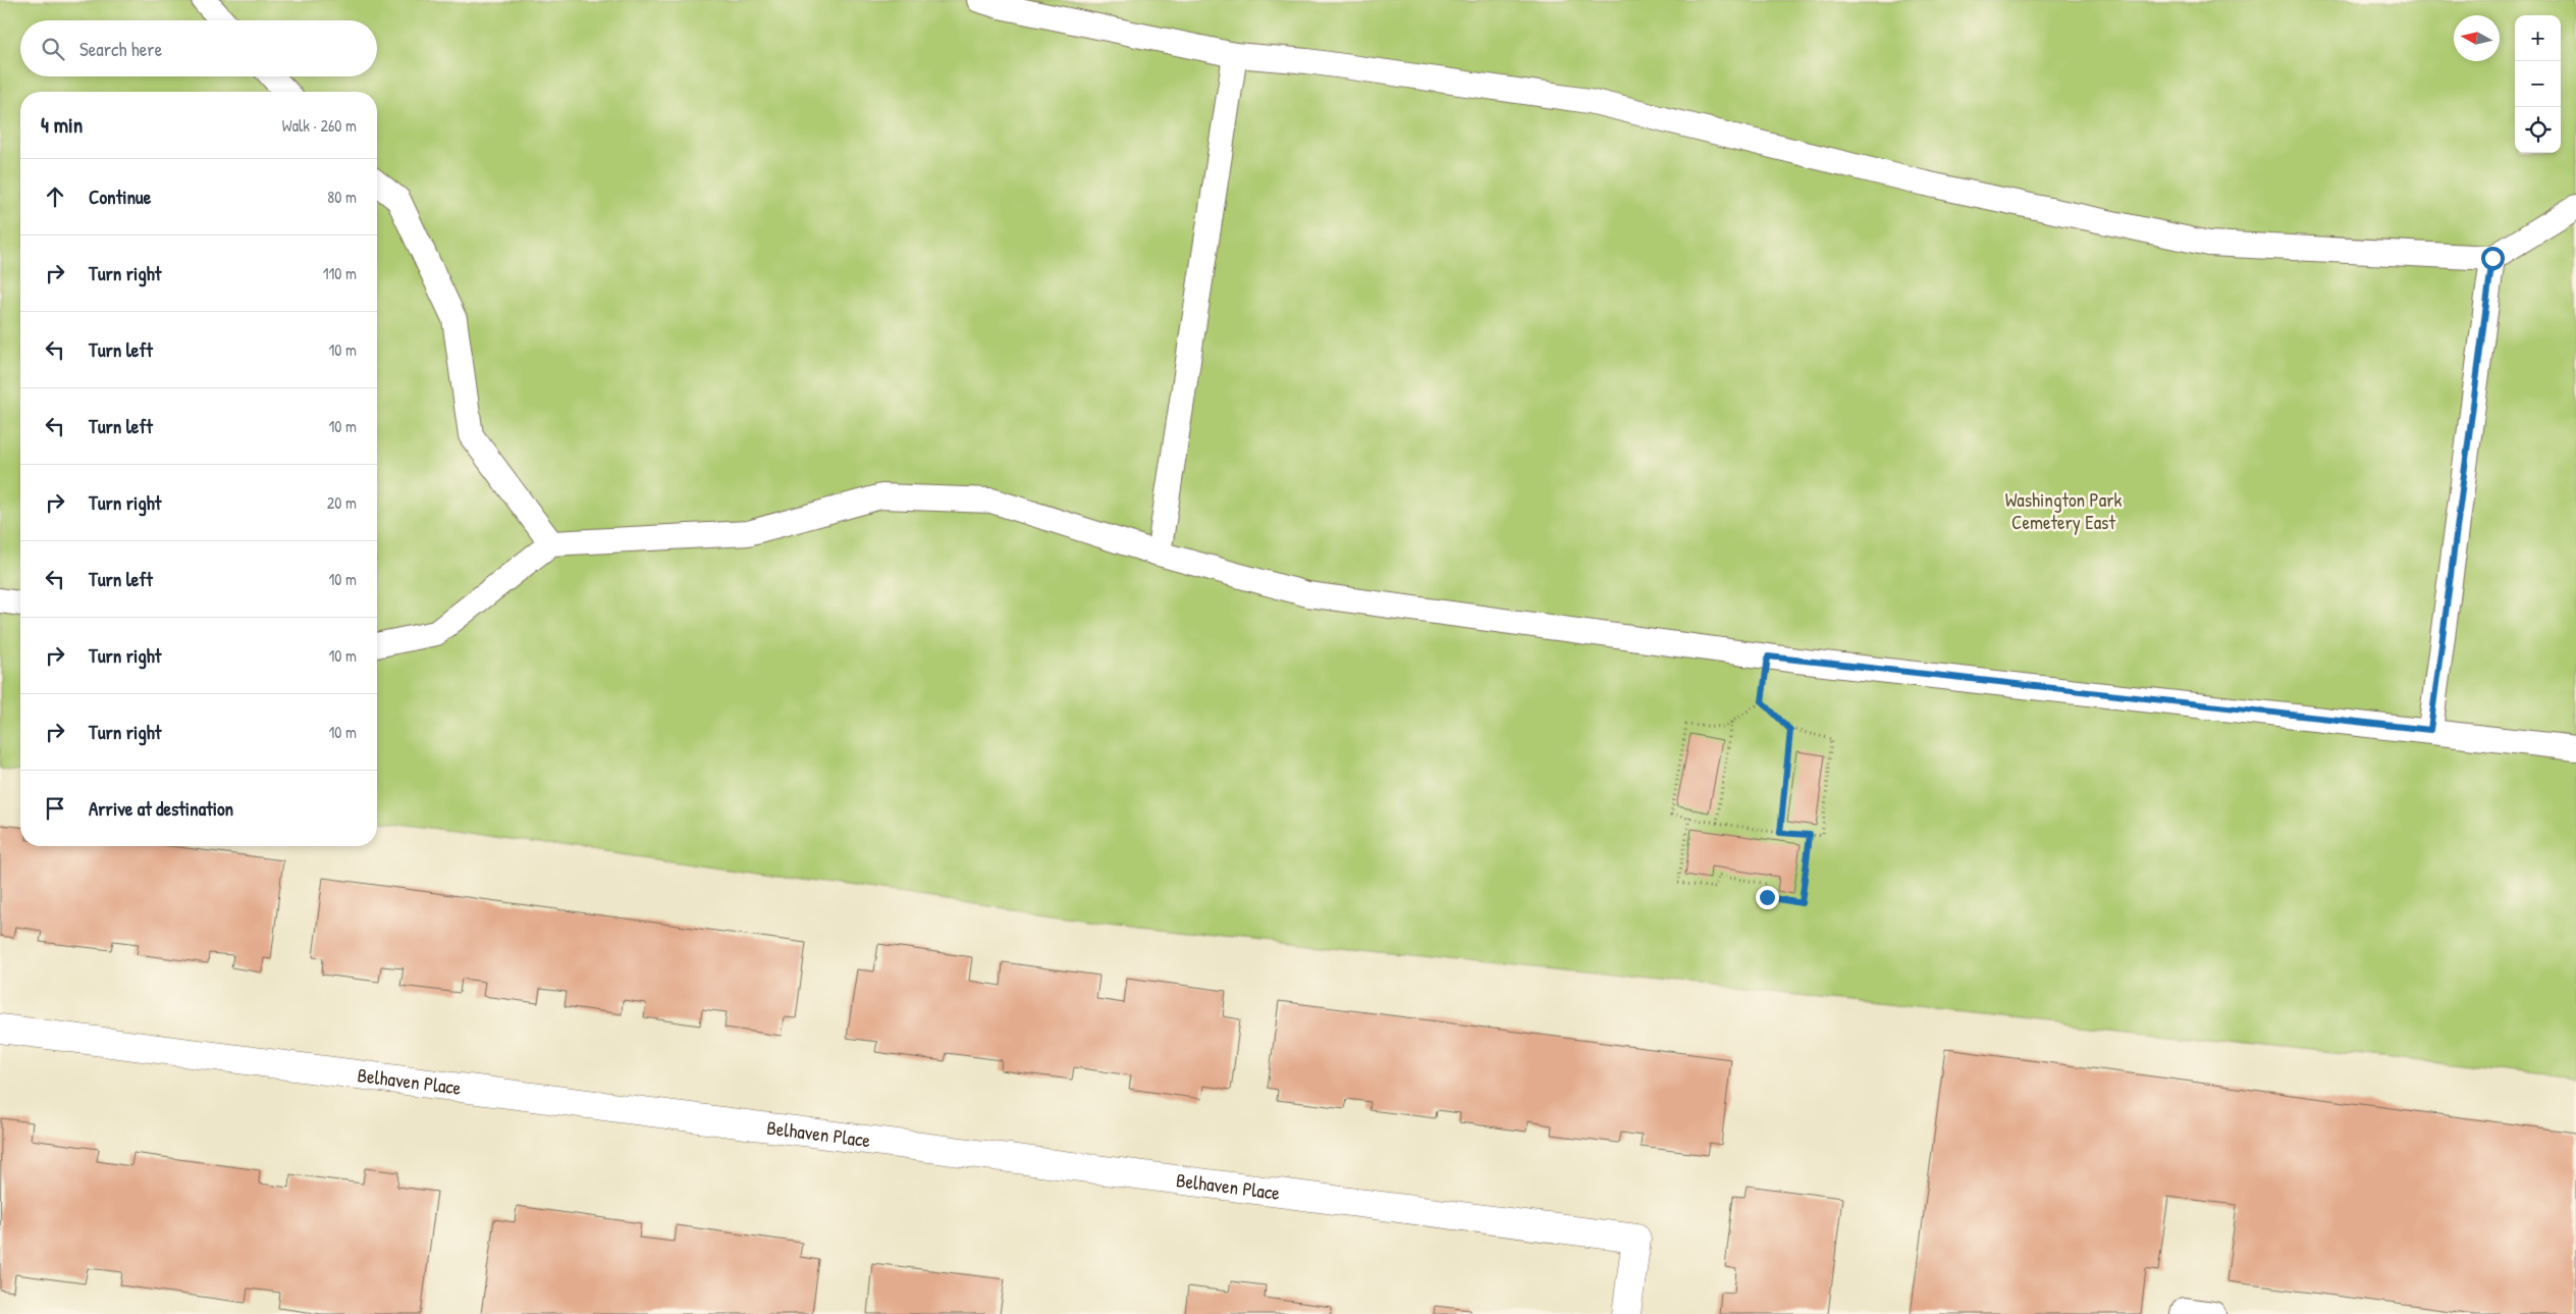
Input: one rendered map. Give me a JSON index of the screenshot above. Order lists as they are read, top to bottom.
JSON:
{
  "streets": {
    "street": ["Belhaven Place"]
  },
  "parks": ["Washington Park Cemetery East"],
  "north": "left",
  "page": {
    "map_buttons": ["+", "−"],
    "search": "Search here",
    "heading": ["4 min", "Walk · 260 m"],
    "list": [
      ["Continue", "80 m"],
      ["Turn right", "110 m"],
      ["Turn left", "10 m"],
      ["Turn left", "10 m"],
      ["Turn right", "20 m"],
      ["Turn left", "10 m"],
      ["Turn right", "10 m"],
      ["Turn right", "10 m"],
      "Arrive at destination"
    ]
  }
}
